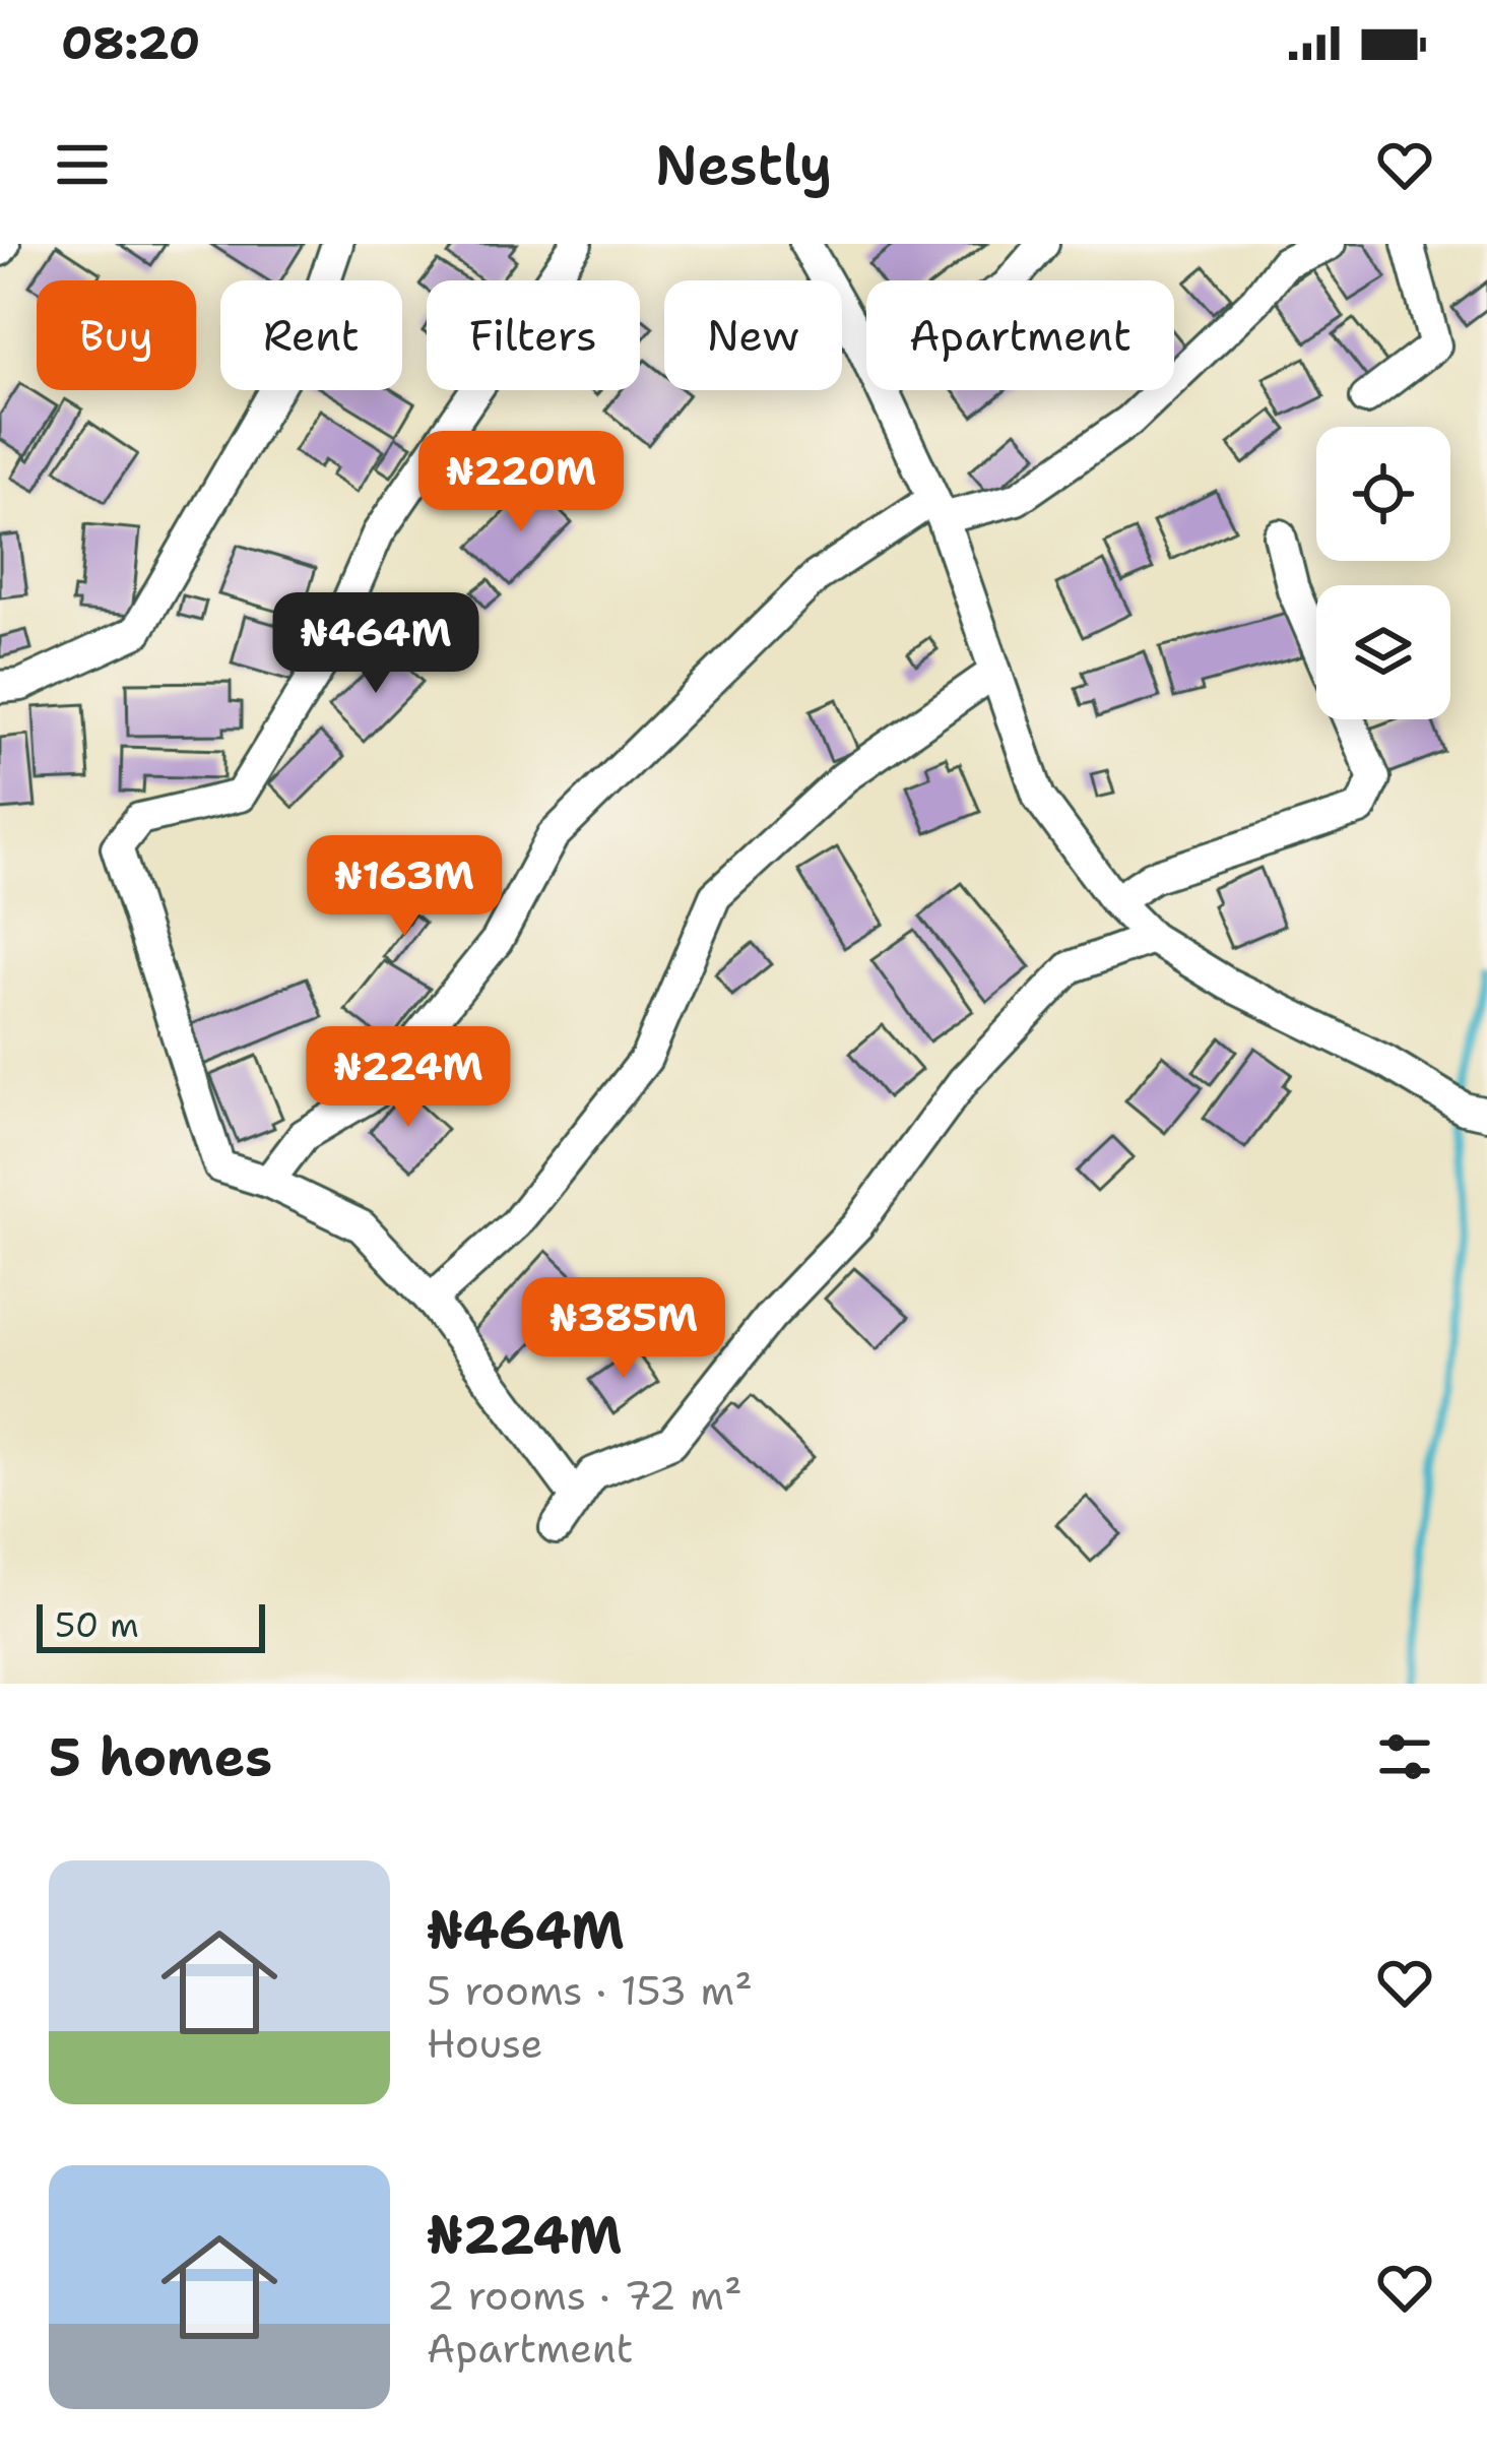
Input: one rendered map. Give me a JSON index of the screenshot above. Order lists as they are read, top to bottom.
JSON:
{
  "scale_bar": "50 m",
  "page": {
    "status": "08:20",
    "header": "Nestly",
    "chip": [
      "Buy",
      "Rent",
      "Filters",
      "New",
      "Apartment"
    ],
    "price": [
      "₦220M",
      "₦464M",
      "₦163M",
      "₦224M",
      "₦385M"
    ],
    "scale": "50 m",
    "heading": "5 homes",
    "list": [
      {
        "name": "₦464M",
        "note": "5 rooms · 153 m² · House"
      },
      {
        "name": "₦224M",
        "note": "2 rooms · 72 m² · Apartment"
      }
    ]
  }
}
